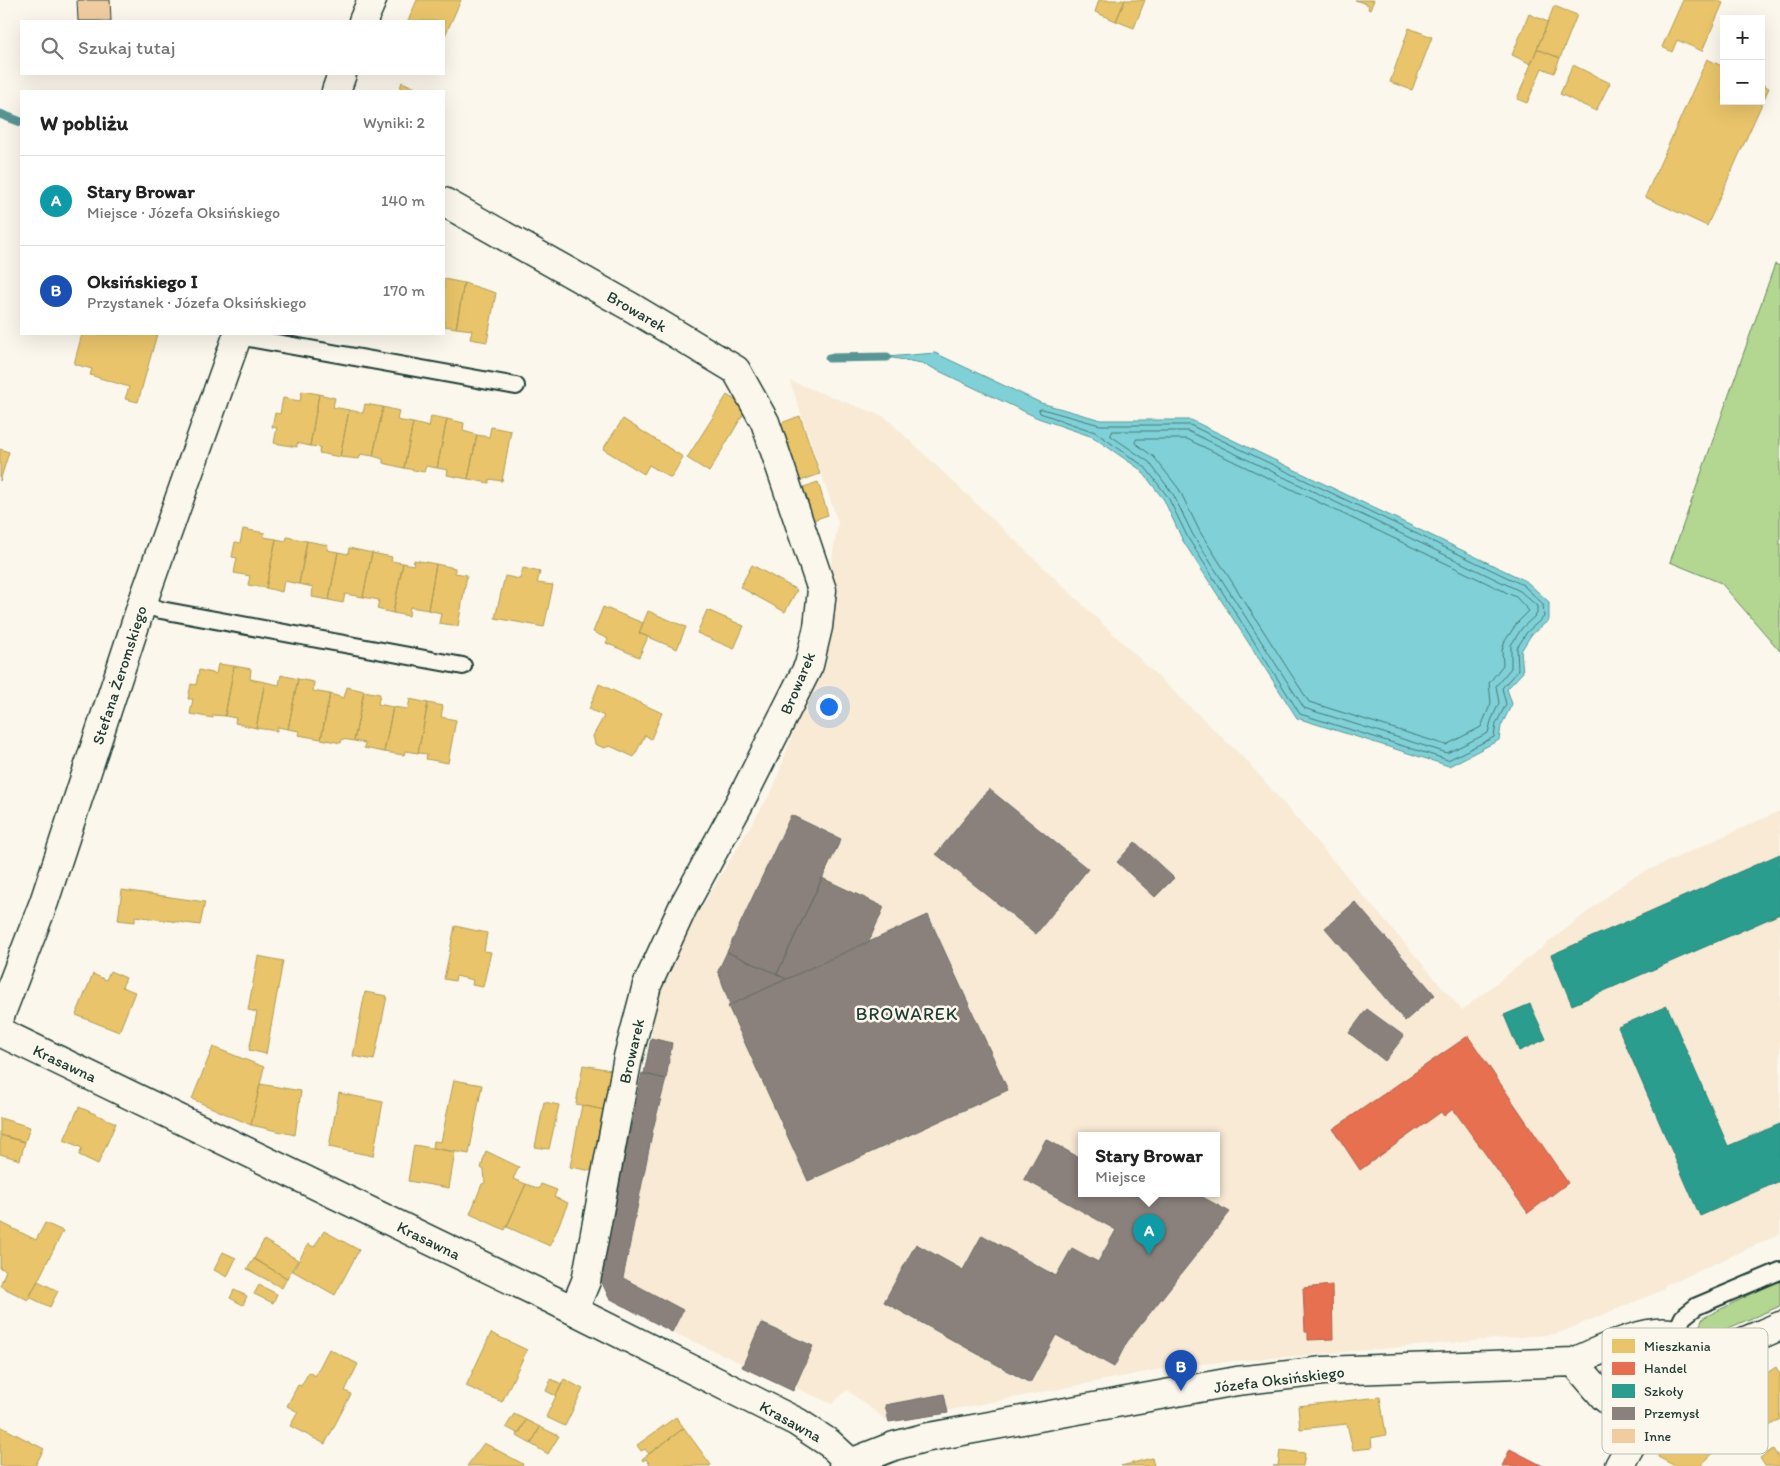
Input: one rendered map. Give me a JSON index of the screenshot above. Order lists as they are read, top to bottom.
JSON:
{
  "streets": {
    "street": [
      "Browarek",
      "Stefana Żeromskiego",
      "Krasawna",
      "Józefa Oksińskiego"
    ]
  },
  "crossings": [
    ["Browarek", "Krasawna"],
    ["Krasawna", "Józefa Oksińskiego"]
  ],
  "districts": ["BROWAREK"],
  "legend": [
    "Mieszkania",
    "Handel",
    "Szkoły",
    "Przemysł",
    "Inne"
  ],
  "page": {
    "map_buttons": ["+", "−"],
    "search": "Szukaj tutaj",
    "heading": ["W pobliżu", "Wyniki: 2"],
    "list": [
      {
        "mark": "A",
        "name": "Stary Browar",
        "note": "Miejsce · Józefa Oksińskiego",
        "value": "140 m"
      },
      {
        "mark": "B",
        "name": "Oksińskiego I",
        "note": "Przystanek · Józefa Oksińskiego",
        "value": "170 m"
      }
    ],
    "popup": ["Stary Browar", "Miejsce"],
    "pins": ["A", "B"]
  }
}
